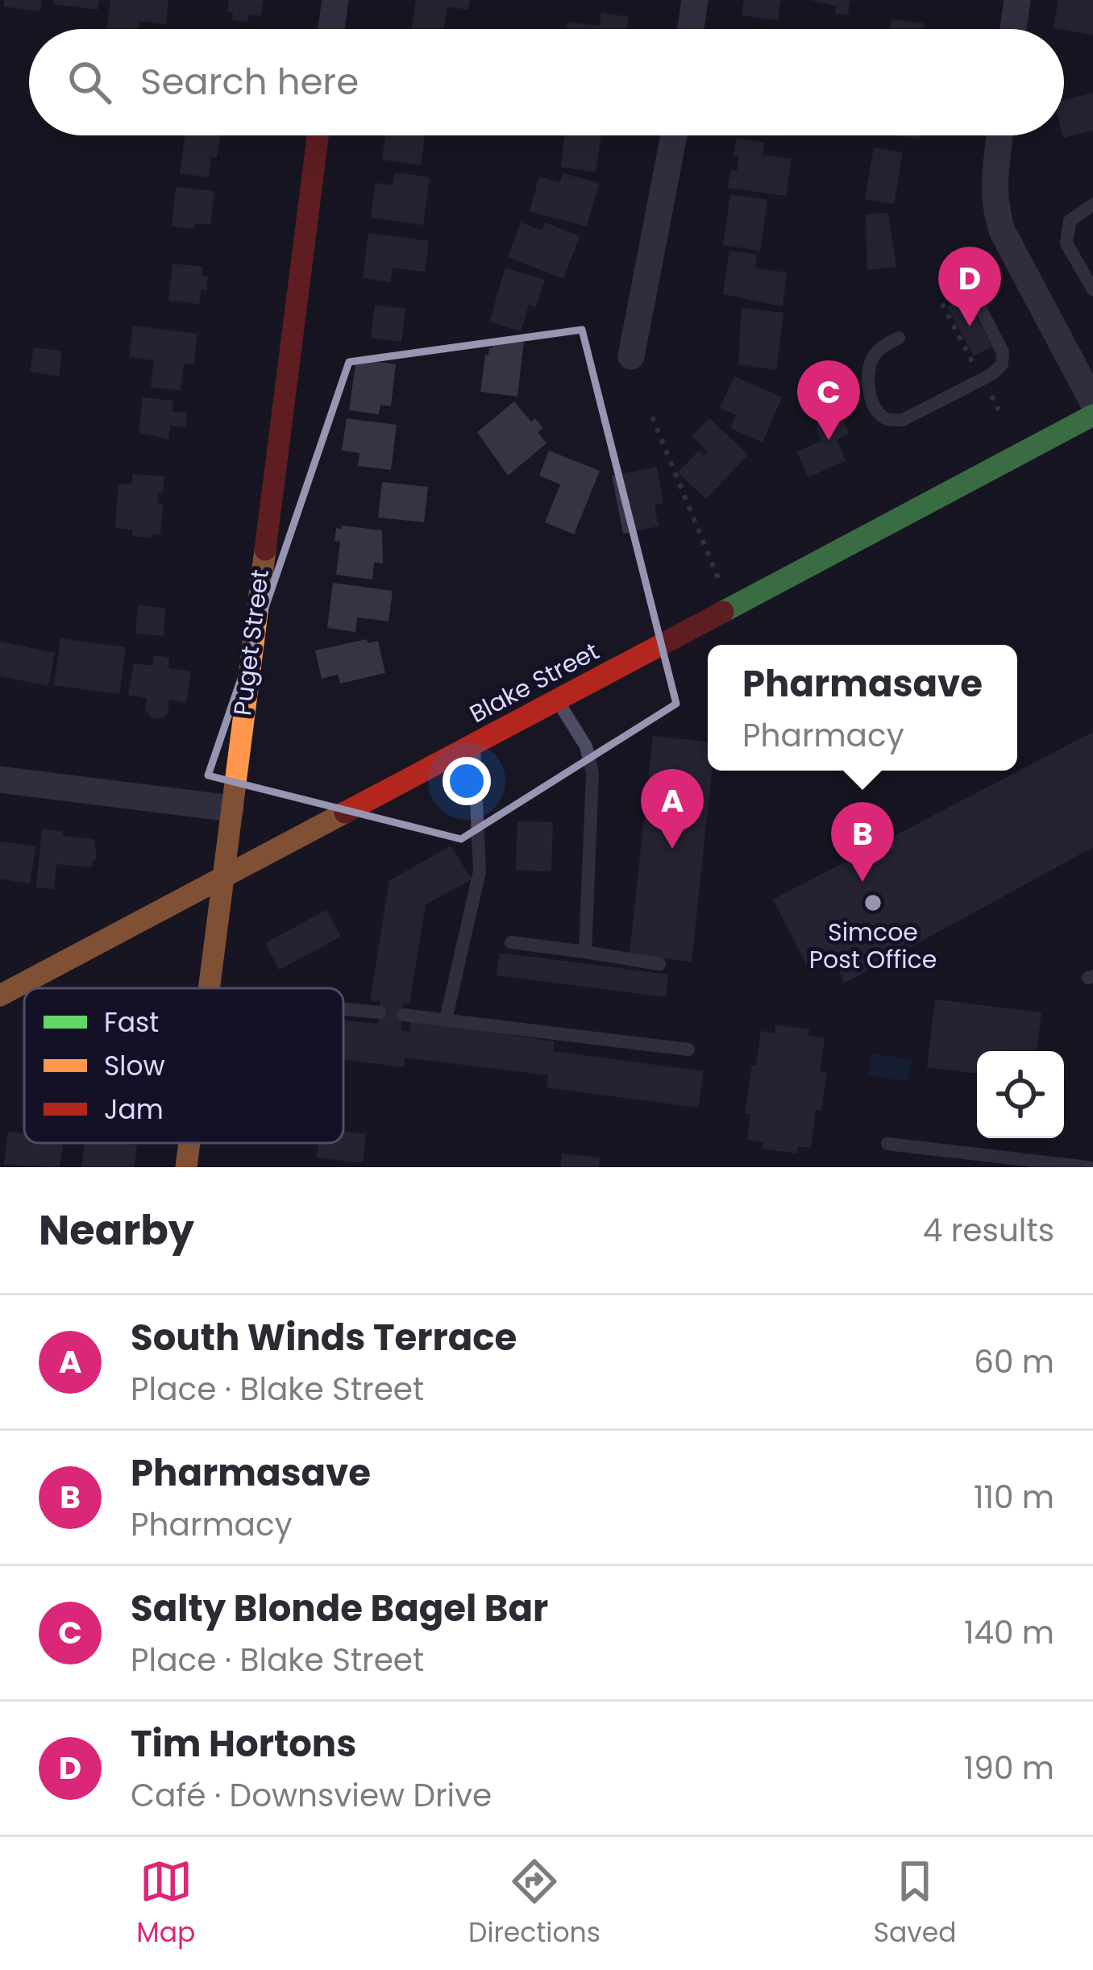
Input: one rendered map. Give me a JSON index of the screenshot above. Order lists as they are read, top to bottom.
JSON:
{
  "streets": {
    "main road": ["Puget Street", "Blake Street"]
  },
  "crossings": [
    ["Puget Street", "Blake Street"]
  ],
  "places": ["Simcoe Post Office"],
  "legend": ["Fast", "Slow", "Jam"],
  "page": {
    "search": "Search here",
    "pins": [
      "D",
      "C",
      "A",
      "B"
    ],
    "popup": ["Pharmasave", "Pharmacy"],
    "heading": ["Nearby", "4 results"],
    "list": [
      {
        "mark": "A",
        "name": "South Winds Terrace",
        "note": "Place · Blake Street",
        "value": "60 m"
      },
      {
        "mark": "B",
        "name": "Pharmasave",
        "note": "Pharmacy",
        "value": "110 m"
      },
      {
        "mark": "C",
        "name": "Salty Blonde Bagel Bar",
        "note": "Place · Blake Street",
        "value": "140 m"
      },
      {
        "mark": "D",
        "name": "Tim Hortons",
        "note": "Café · Downsview Drive",
        "value": "190 m"
      }
    ],
    "nav": ["Map", "Directions", "Saved"]
  }
}
